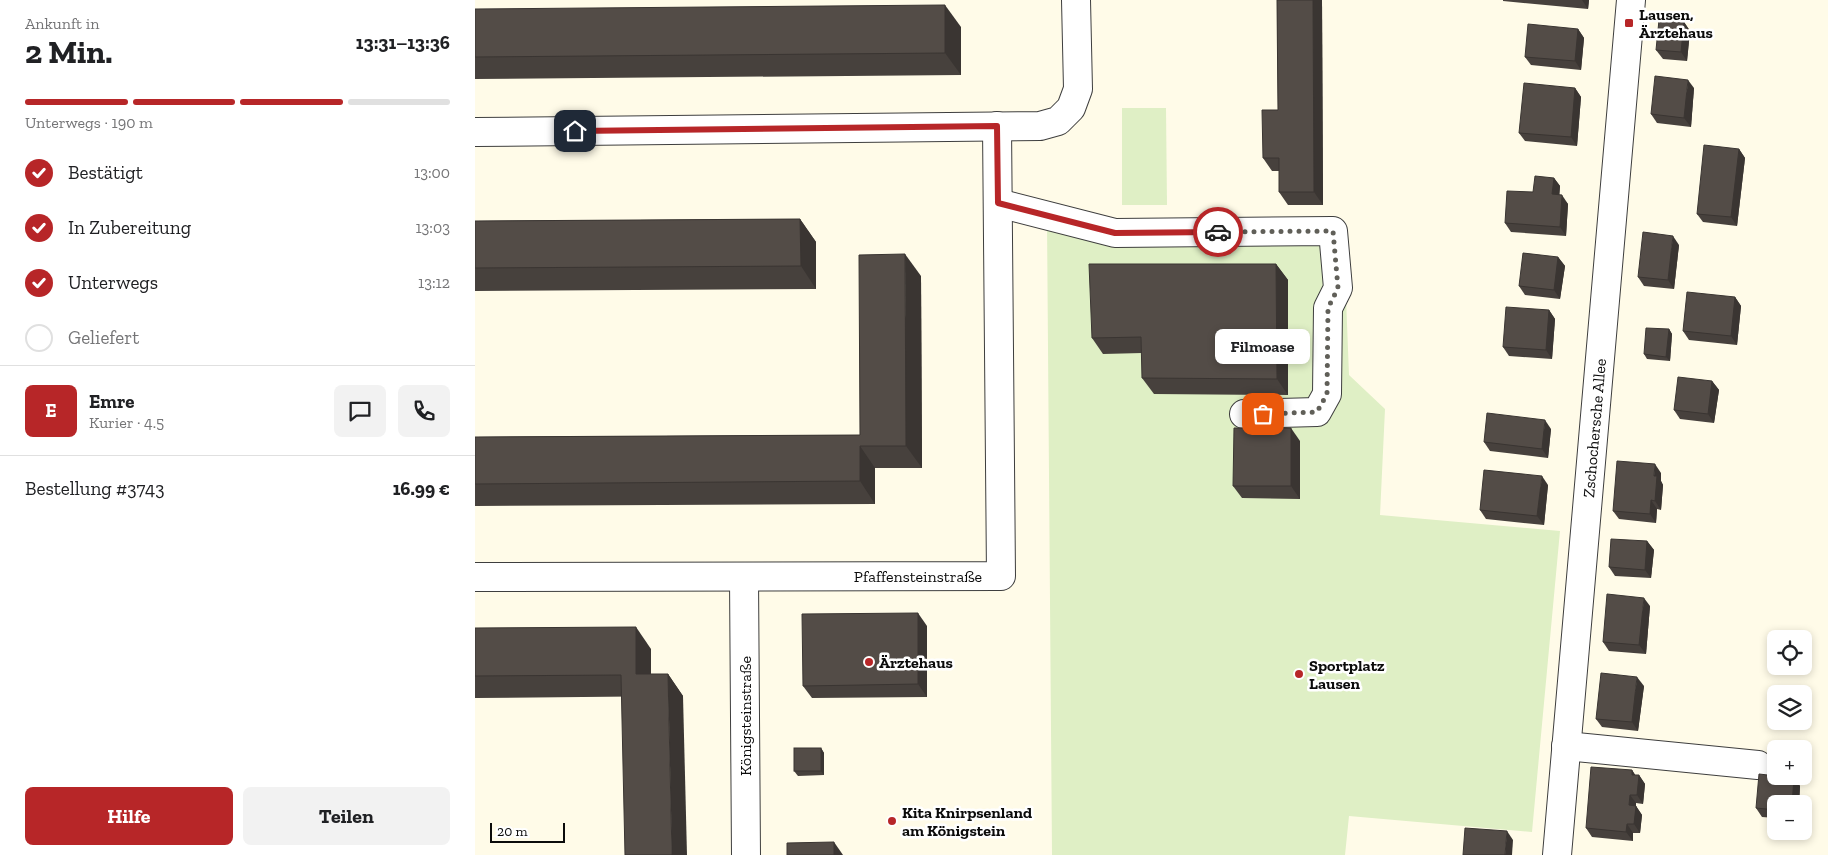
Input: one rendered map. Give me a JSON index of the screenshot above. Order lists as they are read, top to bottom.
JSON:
{
  "streets": {
    "street": ["Zschochersche Allee", "Pfaffensteinstraße", "Königsteinstraße"]
  },
  "crossings": [
    ["Pfaffensteinstraße", "Königsteinstraße"]
  ],
  "places": {
    "transit": ["Lausen, Ärztehaus"],
    "other": [
      "Filmoase",
      "Ärztehaus",
      "Sportplatz Lausen",
      "Kita Knirpsenland am Königstein"
    ]
  },
  "scale_bar": "20 m",
  "page": {
    "heading": ["2 Min.", "Ankunft in", "13:31–13:36"],
    "panel": [
      "Emre",
      "Kurier · 4.5",
      "Bestellung #3743",
      "16.99 €"
    ],
    "bar": "Unterwegs · 190 m",
    "list": [
      ["Bestätigt", "13:00"],
      ["In Zubereitung", "13:03"],
      ["Unterwegs", "13:12"],
      "Geliefert"
    ],
    "bubble": "Filmoase",
    "round": "E",
    "map_buttons": ["+", "−"],
    "buttons": ["Hilfe", "Teilen"],
    "scale": "20 m"
  }
}
